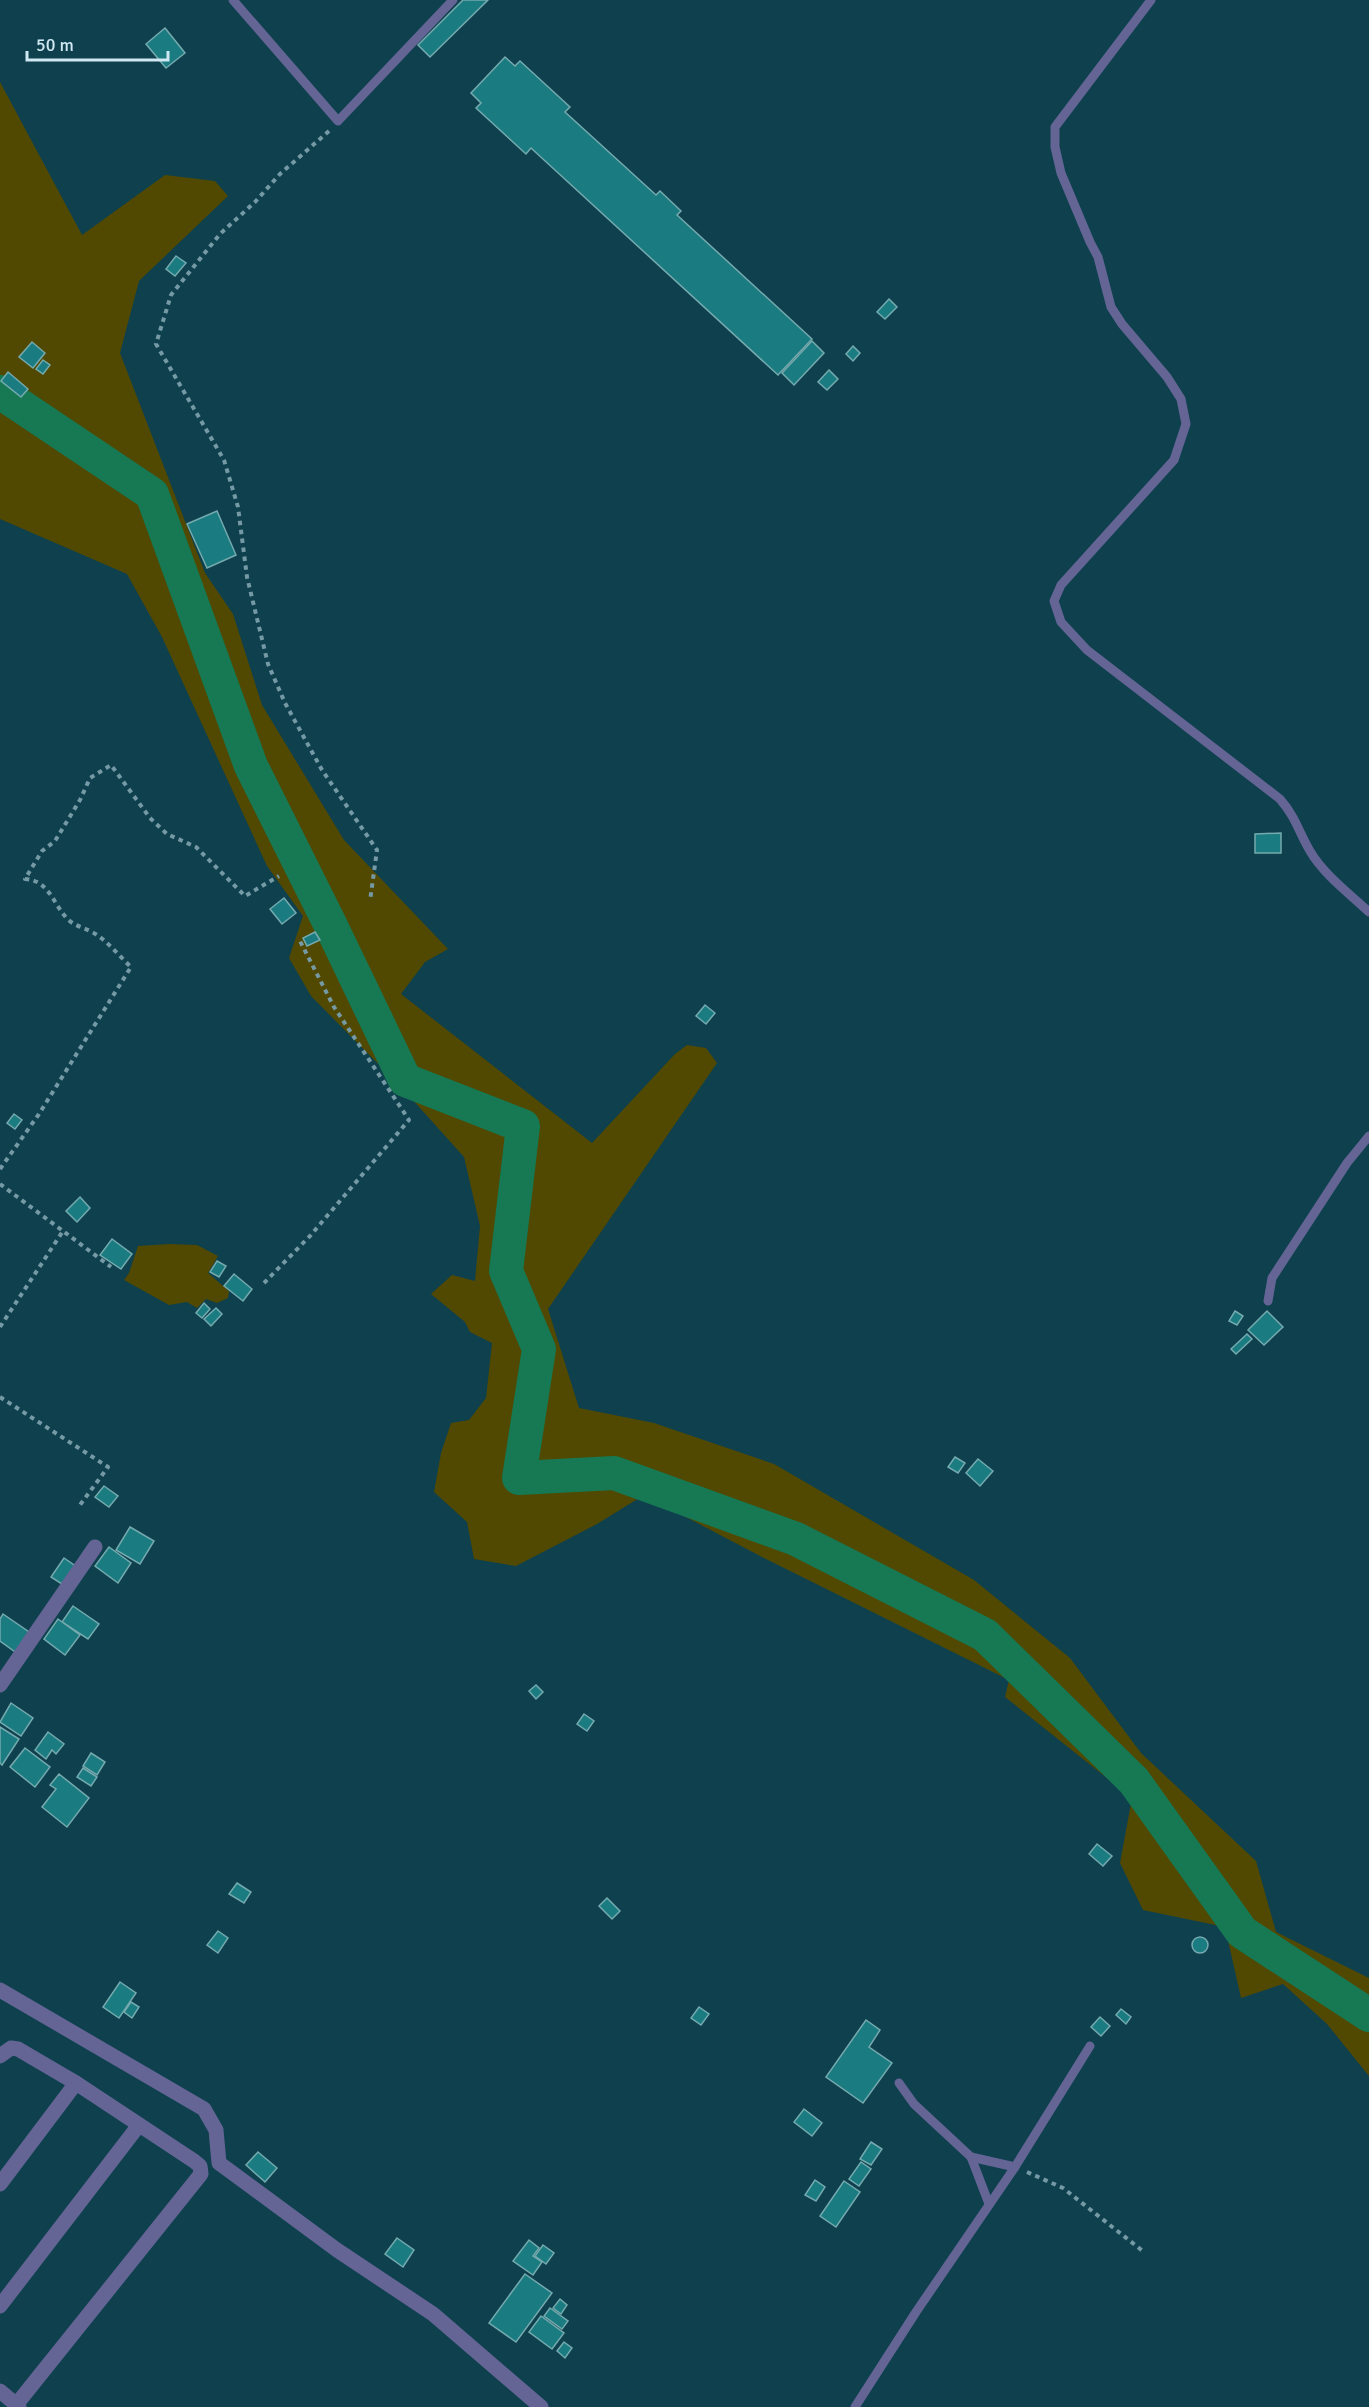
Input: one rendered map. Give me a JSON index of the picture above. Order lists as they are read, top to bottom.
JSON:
{
  "scale_bar": "50 m"
}
